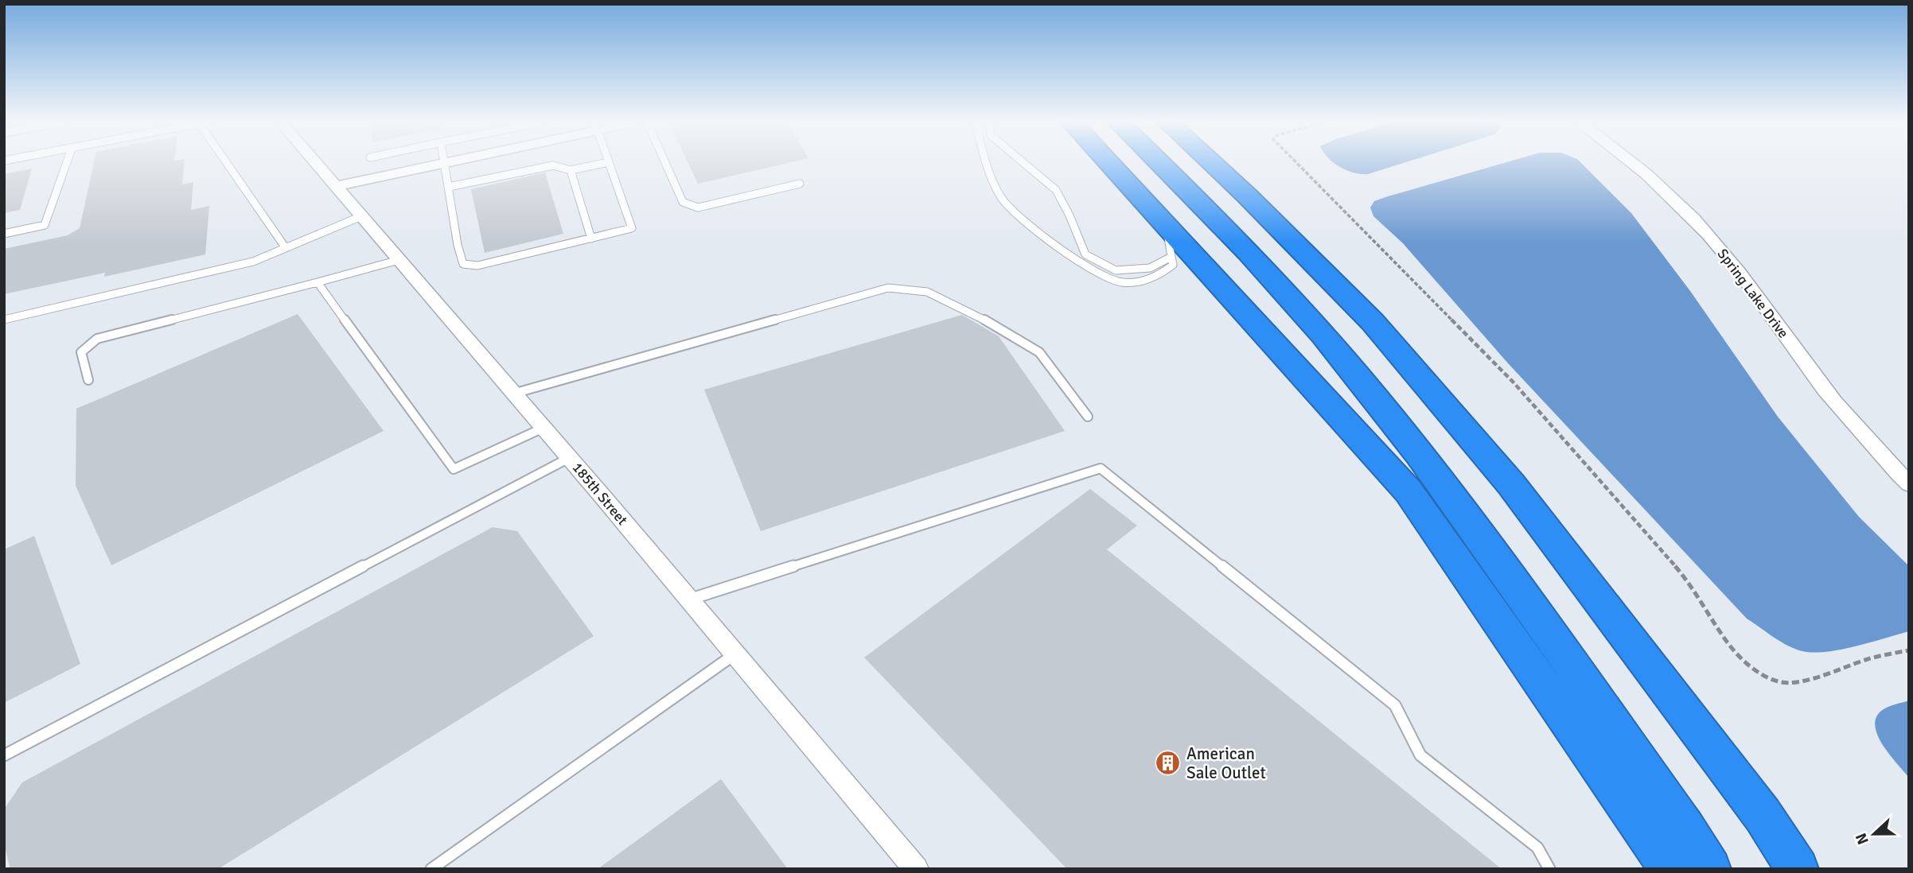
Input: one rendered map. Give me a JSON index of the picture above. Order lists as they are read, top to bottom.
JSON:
{
  "streets": {
    "street": ["Spring Lake Drive", "185th Street"]
  },
  "places": {
    "building": ["American Sale Outlet"]
  },
  "north": "left"
}
